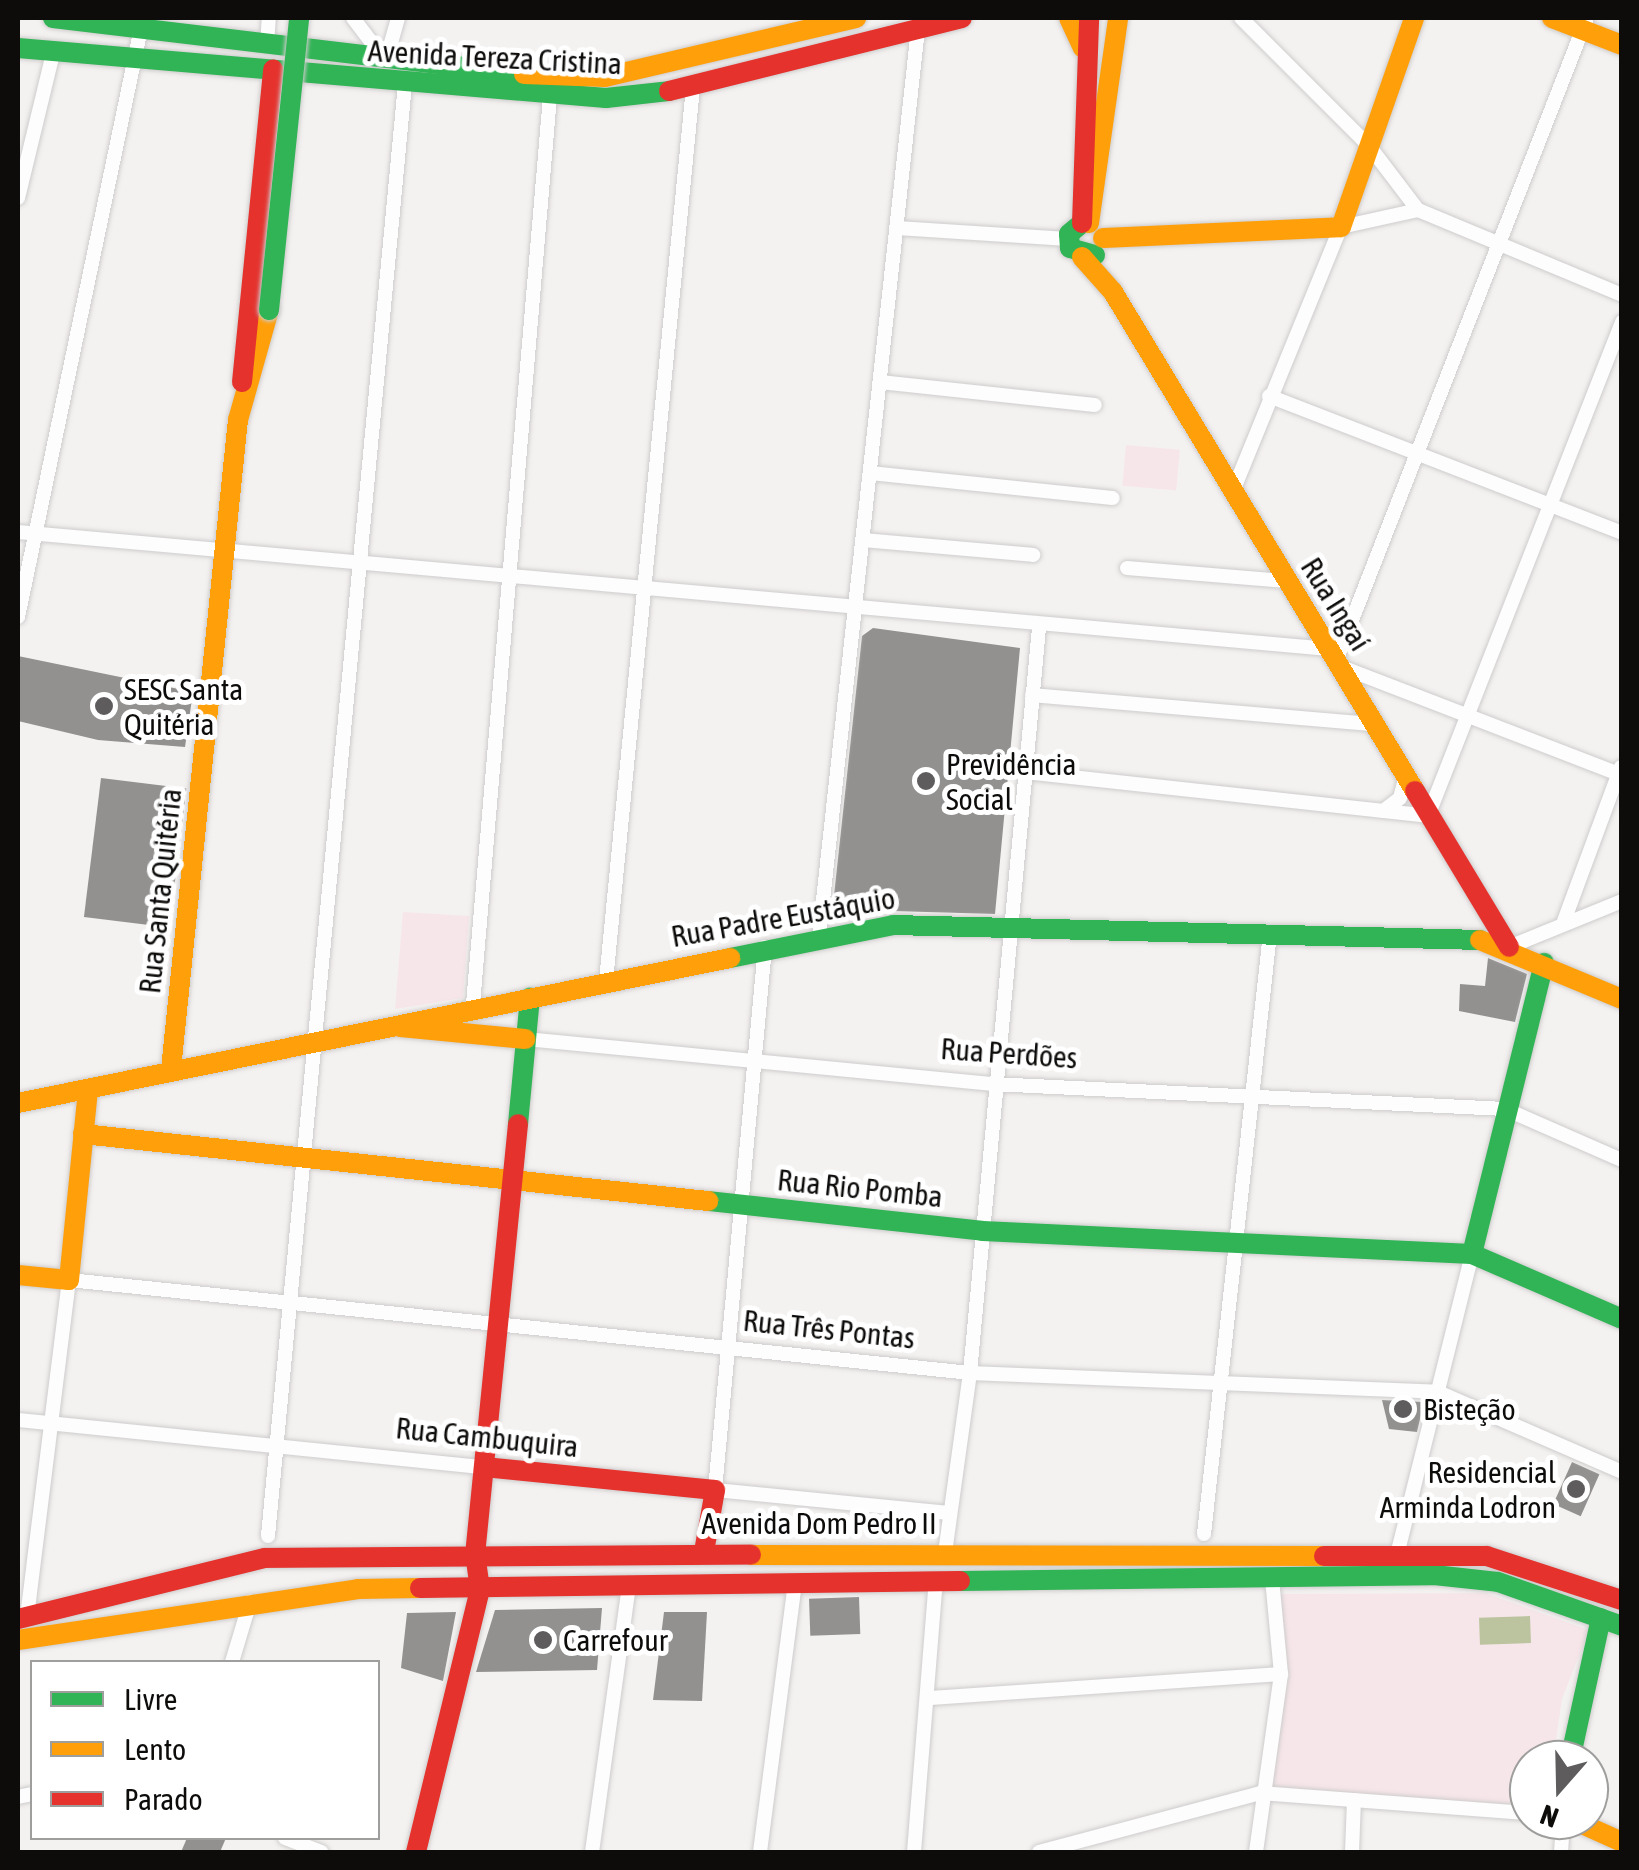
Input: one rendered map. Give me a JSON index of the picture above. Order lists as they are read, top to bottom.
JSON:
{
  "streets": {
    "main road": [
      "Avenida Tereza Cristina",
      "Rua Ingaí",
      "Rua Santa Quitéria",
      "Rua Padre Eustáquio",
      "Rua Perdões",
      "Rua Rio Pomba",
      "Rua Três Pontas",
      "Rua Cambuquira",
      "Avenida Dom Pedro II"
    ]
  },
  "crossings": [
    ["Avenida Tereza Cristina", "Rua Santa Quitéria"],
    ["Rua Ingaí", "Rua Padre Eustáquio"],
    ["Rua Santa Quitéria", "Rua Padre Eustáquio"],
    ["Rua Padre Eustáquio", "Rua Perdões"]
  ],
  "places": [
    "SESC Santa Quitéria",
    "Previdência Social",
    "Bisteção",
    "Residencial Arminda Lodron",
    "Carrefour"
  ],
  "legend": ["Livre", "Lento", "Parado"],
  "north": "bottom"
}
